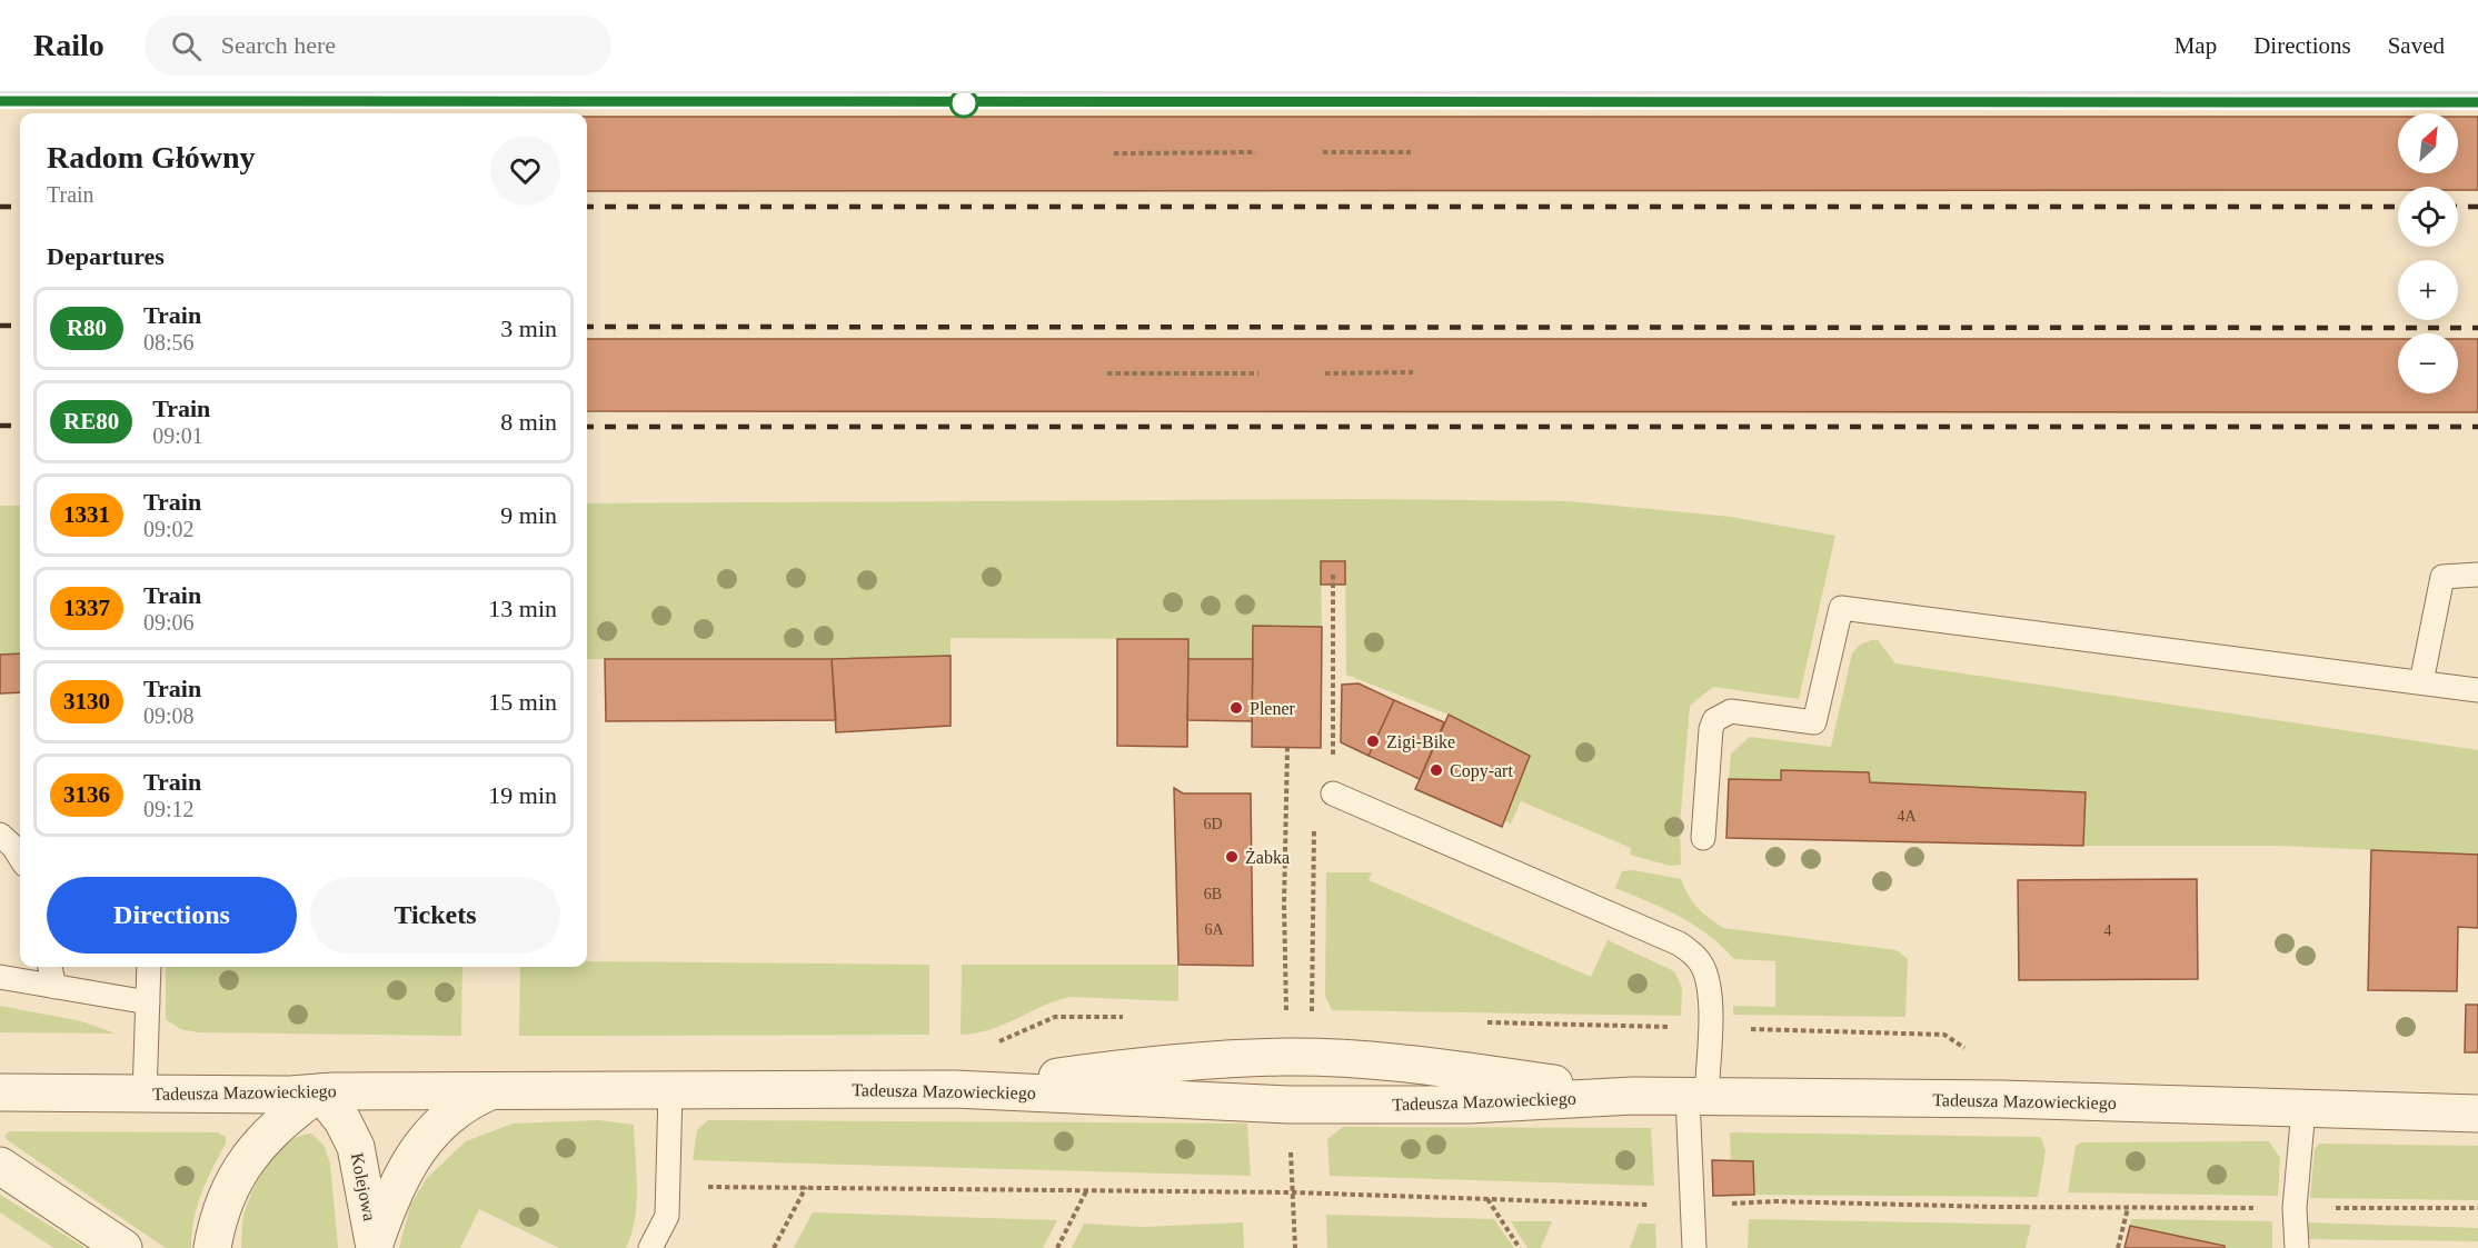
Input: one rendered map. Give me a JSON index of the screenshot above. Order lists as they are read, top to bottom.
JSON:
{
  "streets": {
    "street": ["Tadeusza Mazowieckiego", "Kolejowa"]
  },
  "crossings": [
    ["Tadeusza Mazowieckiego", "Kolejowa"]
  ],
  "places": [
    "Plener",
    "Zigi-Bike",
    "Copy-art",
    "Żabka"
  ],
  "house_numbers": [
    "4A",
    "6D",
    "6B",
    "6A",
    "4"
  ],
  "north": "top right",
  "page": {
    "header": "Railo",
    "search": "Search here",
    "nav": ["Map", "Directions", "Saved"],
    "map_buttons": ["+", "−"],
    "heading": [
      ["Radom Główny", "Train"],
      "Departures"
    ],
    "list": [
      {
        "mark": "R80",
        "name": "Train",
        "note": "08:56",
        "value": "3 min"
      },
      {
        "mark": "RE80",
        "name": "Train",
        "note": "09:01",
        "value": "8 min"
      },
      {
        "mark": "1331",
        "name": "Train",
        "note": "09:02",
        "value": "9 min"
      },
      {
        "mark": "1337",
        "name": "Train",
        "note": "09:06",
        "value": "13 min"
      },
      {
        "mark": "3130",
        "name": "Train",
        "note": "09:08",
        "value": "15 min"
      },
      {
        "mark": "3136",
        "name": "Train",
        "note": "09:12",
        "value": "19 min"
      }
    ],
    "buttons": ["Directions", "Tickets"]
  }
}
